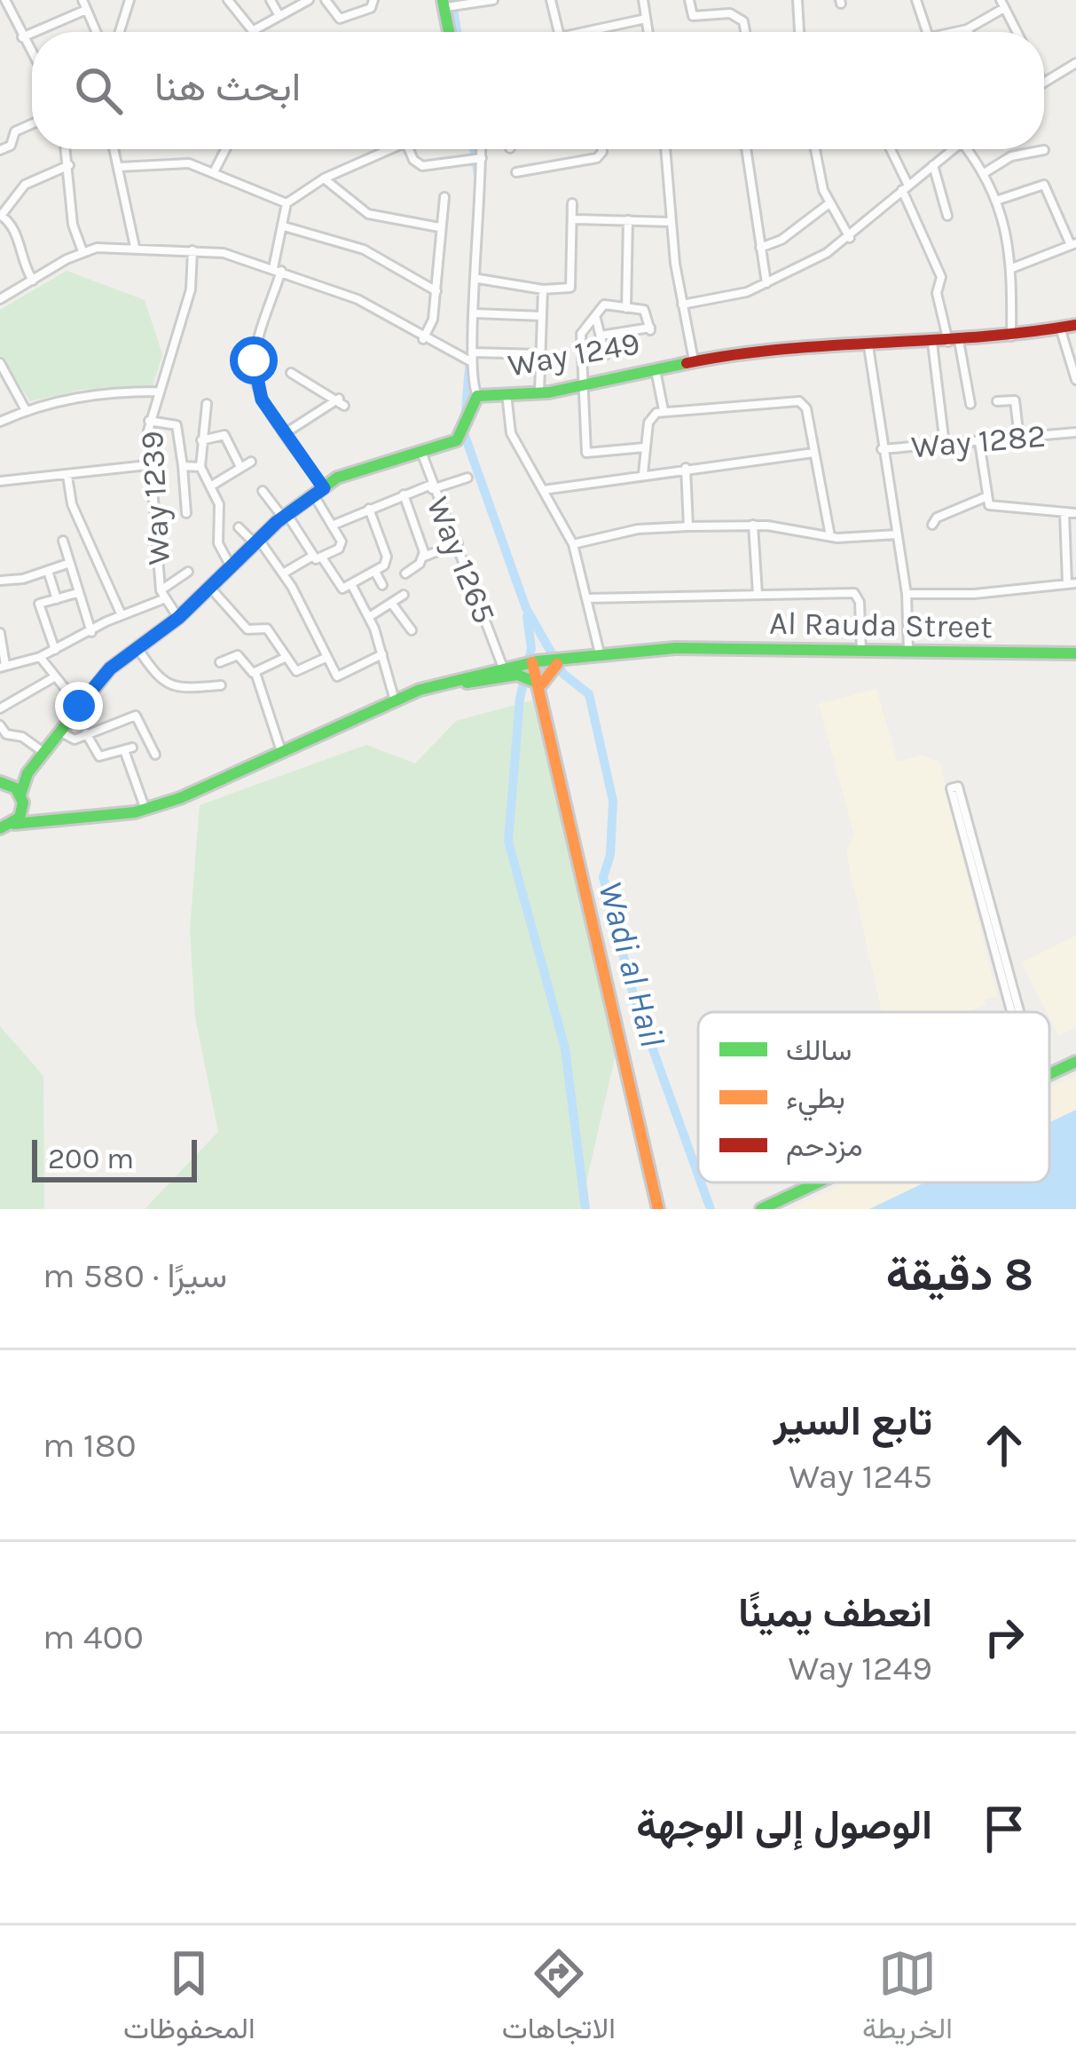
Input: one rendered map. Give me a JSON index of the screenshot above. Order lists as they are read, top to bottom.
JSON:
{
  "streets": {
    "main road": ["Way 1249", "Al Rauda Street"],
    "street": ["Way 1282", "Way 1239", "Way 1265"]
  },
  "crossings": [
    ["Way 1249", "Way 1239"],
    ["Way 1249", "Way 1265"],
    ["Way 1249", "Al Rauda Street"],
    ["Way 1265", "Al Rauda Street"]
  ],
  "water": ["Wadi al Hail"],
  "legend": ["سالك", "بطيء", "مزدحم"],
  "scale_bar": "200 m",
  "page": {
    "search": "ابحث هنا",
    "scale": "200 m",
    "heading": ["8 دقيقة", "سيرًا · 580 m"],
    "list": [
      ["تابع السير", "Way 1245", "180 m"],
      ["انعطف يمينًا", "Way 1249", "400 m"],
      "الوصول إلى الوجهة"
    ],
    "nav": ["الخريطة", "الاتجاهات", "المحفوظات"]
  }
}
